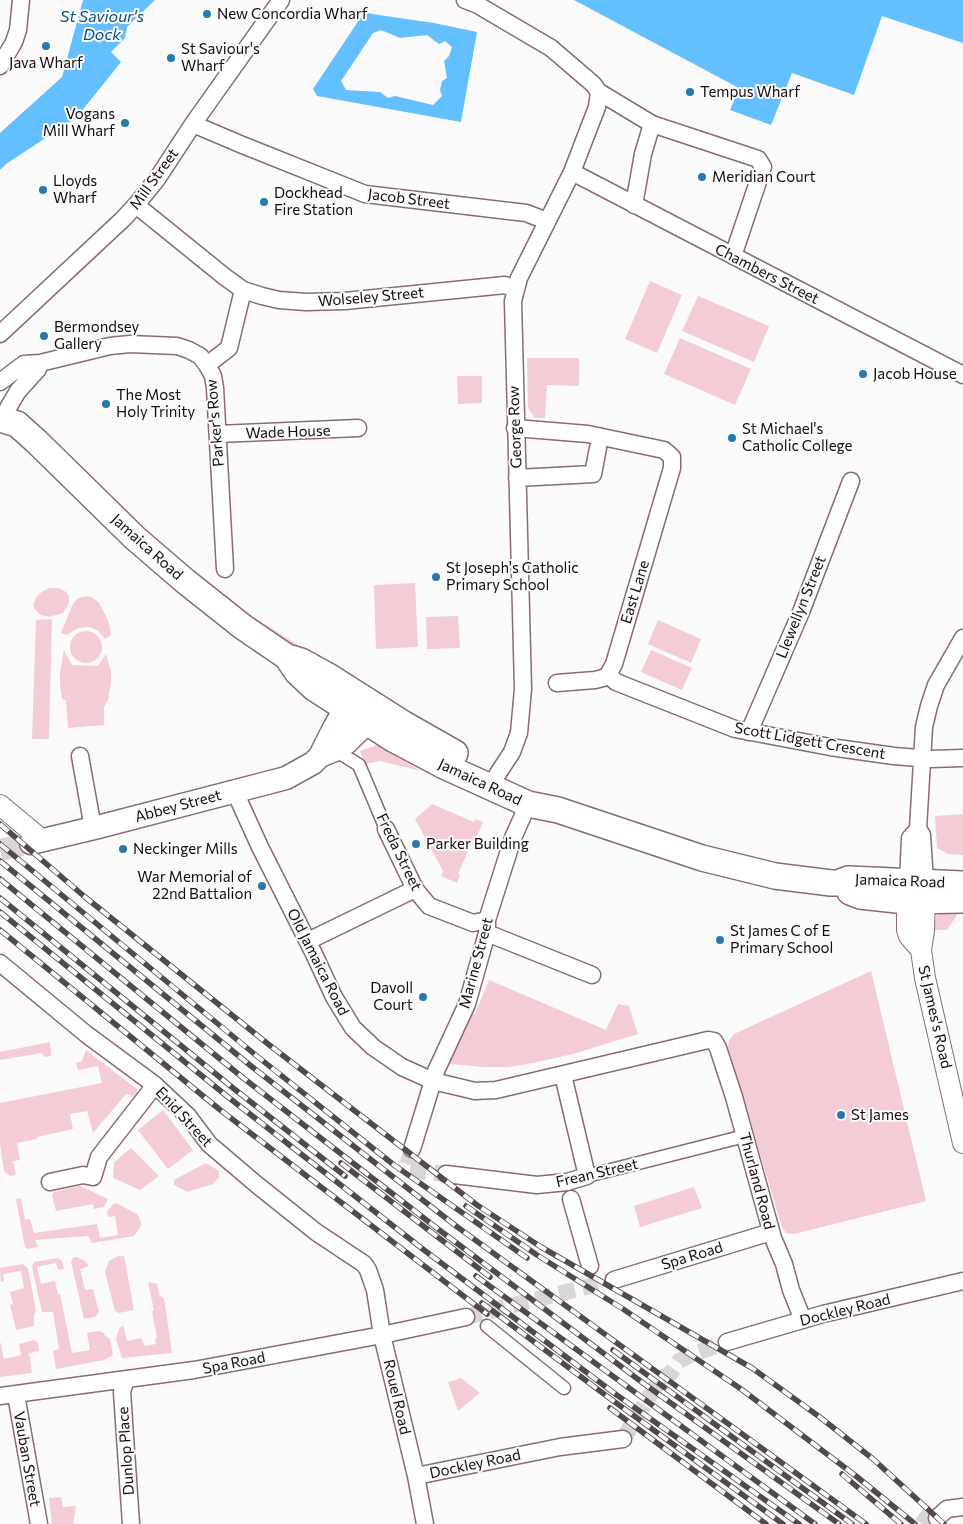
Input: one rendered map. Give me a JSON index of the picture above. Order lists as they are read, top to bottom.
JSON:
{
  "streets": {
    "main road": ["Jamaica Road", "Abbey Street"],
    "street": [
      "Mill Street",
      "Jacob Street",
      "Chambers Street",
      "Wolseley Street",
      "Parker's Row",
      "George Row",
      "Wade House",
      "East Lane",
      "Llewellyn Street",
      "Scott Lidgett Crescent",
      "Freda Street",
      "Old Jamaica Road",
      "Marine Street",
      "St James's Road",
      "Enid Street",
      "Frean Street",
      "Thurland Road",
      "Spa Road",
      "Dockley Road",
      "Rouel Road",
      "Dunlop Place",
      "Vauban Street"
    ]
  },
  "crossings": [
    ["Mill Street", "Jacob Street"],
    ["Mill Street", "Wolseley Street"],
    ["Jacob Street", "George Row"],
    ["Chambers Street", "George Row"],
    ["Wolseley Street", "Parker's Row"],
    ["Wolseley Street", "George Row"],
    ["Parker's Row", "Wade House"],
    ["George Row", "Jamaica Road"],
    ["George Row", "East Lane"],
    ["Jamaica Road", "Abbey Street"],
    ["Jamaica Road", "Marine Street"],
    ["Jamaica Road", "St James's Road"],
    ["East Lane", "Scott Lidgett Crescent"],
    ["Llewellyn Street", "Scott Lidgett Crescent"],
    ["Abbey Street", "Freda Street"],
    ["Abbey Street", "Old Jamaica Road"],
    ["Freda Street", "Marine Street"],
    ["Old Jamaica Road", "Marine Street"],
    ["Old Jamaica Road", "Thurland Road"],
    ["Enid Street", "Rouel Road"],
    ["Frean Street", "Thurland Road"],
    ["Thurland Road", "Spa Road"],
    ["Thurland Road", "Dockley Road"],
    ["Spa Road", "Rouel Road"],
    ["Spa Road", "Dunlop Place"],
    ["Spa Road", "Vauban Street"],
    ["Dockley Road", "Rouel Road"]
  ],
  "water": ["St Saviour's Dock"],
  "places": [
    "New Concordia Wharf",
    "Java Wharf",
    "St Saviour's Wharf",
    "Tempus Wharf",
    "Vogans Mill Wharf",
    "Meridian Court",
    "Lloyds Wharf",
    "Dockhead Fire Station",
    "Bermondsey Gallery",
    "Jacob House",
    "The Most Holy Trinity",
    "St Michael's Catholic College",
    "St Joseph's Catholic Primary School",
    "Parker Building",
    "Neckinger Mills",
    "War Memorial of 22nd Battalion",
    "St James C of E Primary School",
    "Davoll Court",
    "St James"
  ]
}
